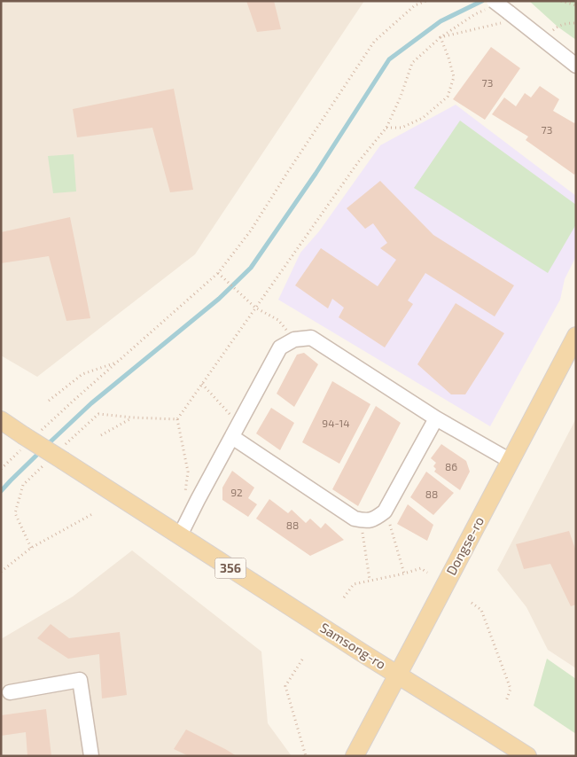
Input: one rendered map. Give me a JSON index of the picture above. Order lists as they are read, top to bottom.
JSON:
{
  "streets": {
    "main road": ["Dongse-ro", "356", "Samsong-ro"]
  },
  "crossings": [
    ["Dongse-ro", "Samsong-ro"],
    ["356", "Samsong-ro"]
  ],
  "house_numbers": [
    "73",
    "73",
    "94-14",
    "86",
    "92",
    "88",
    "88"
  ]
}
